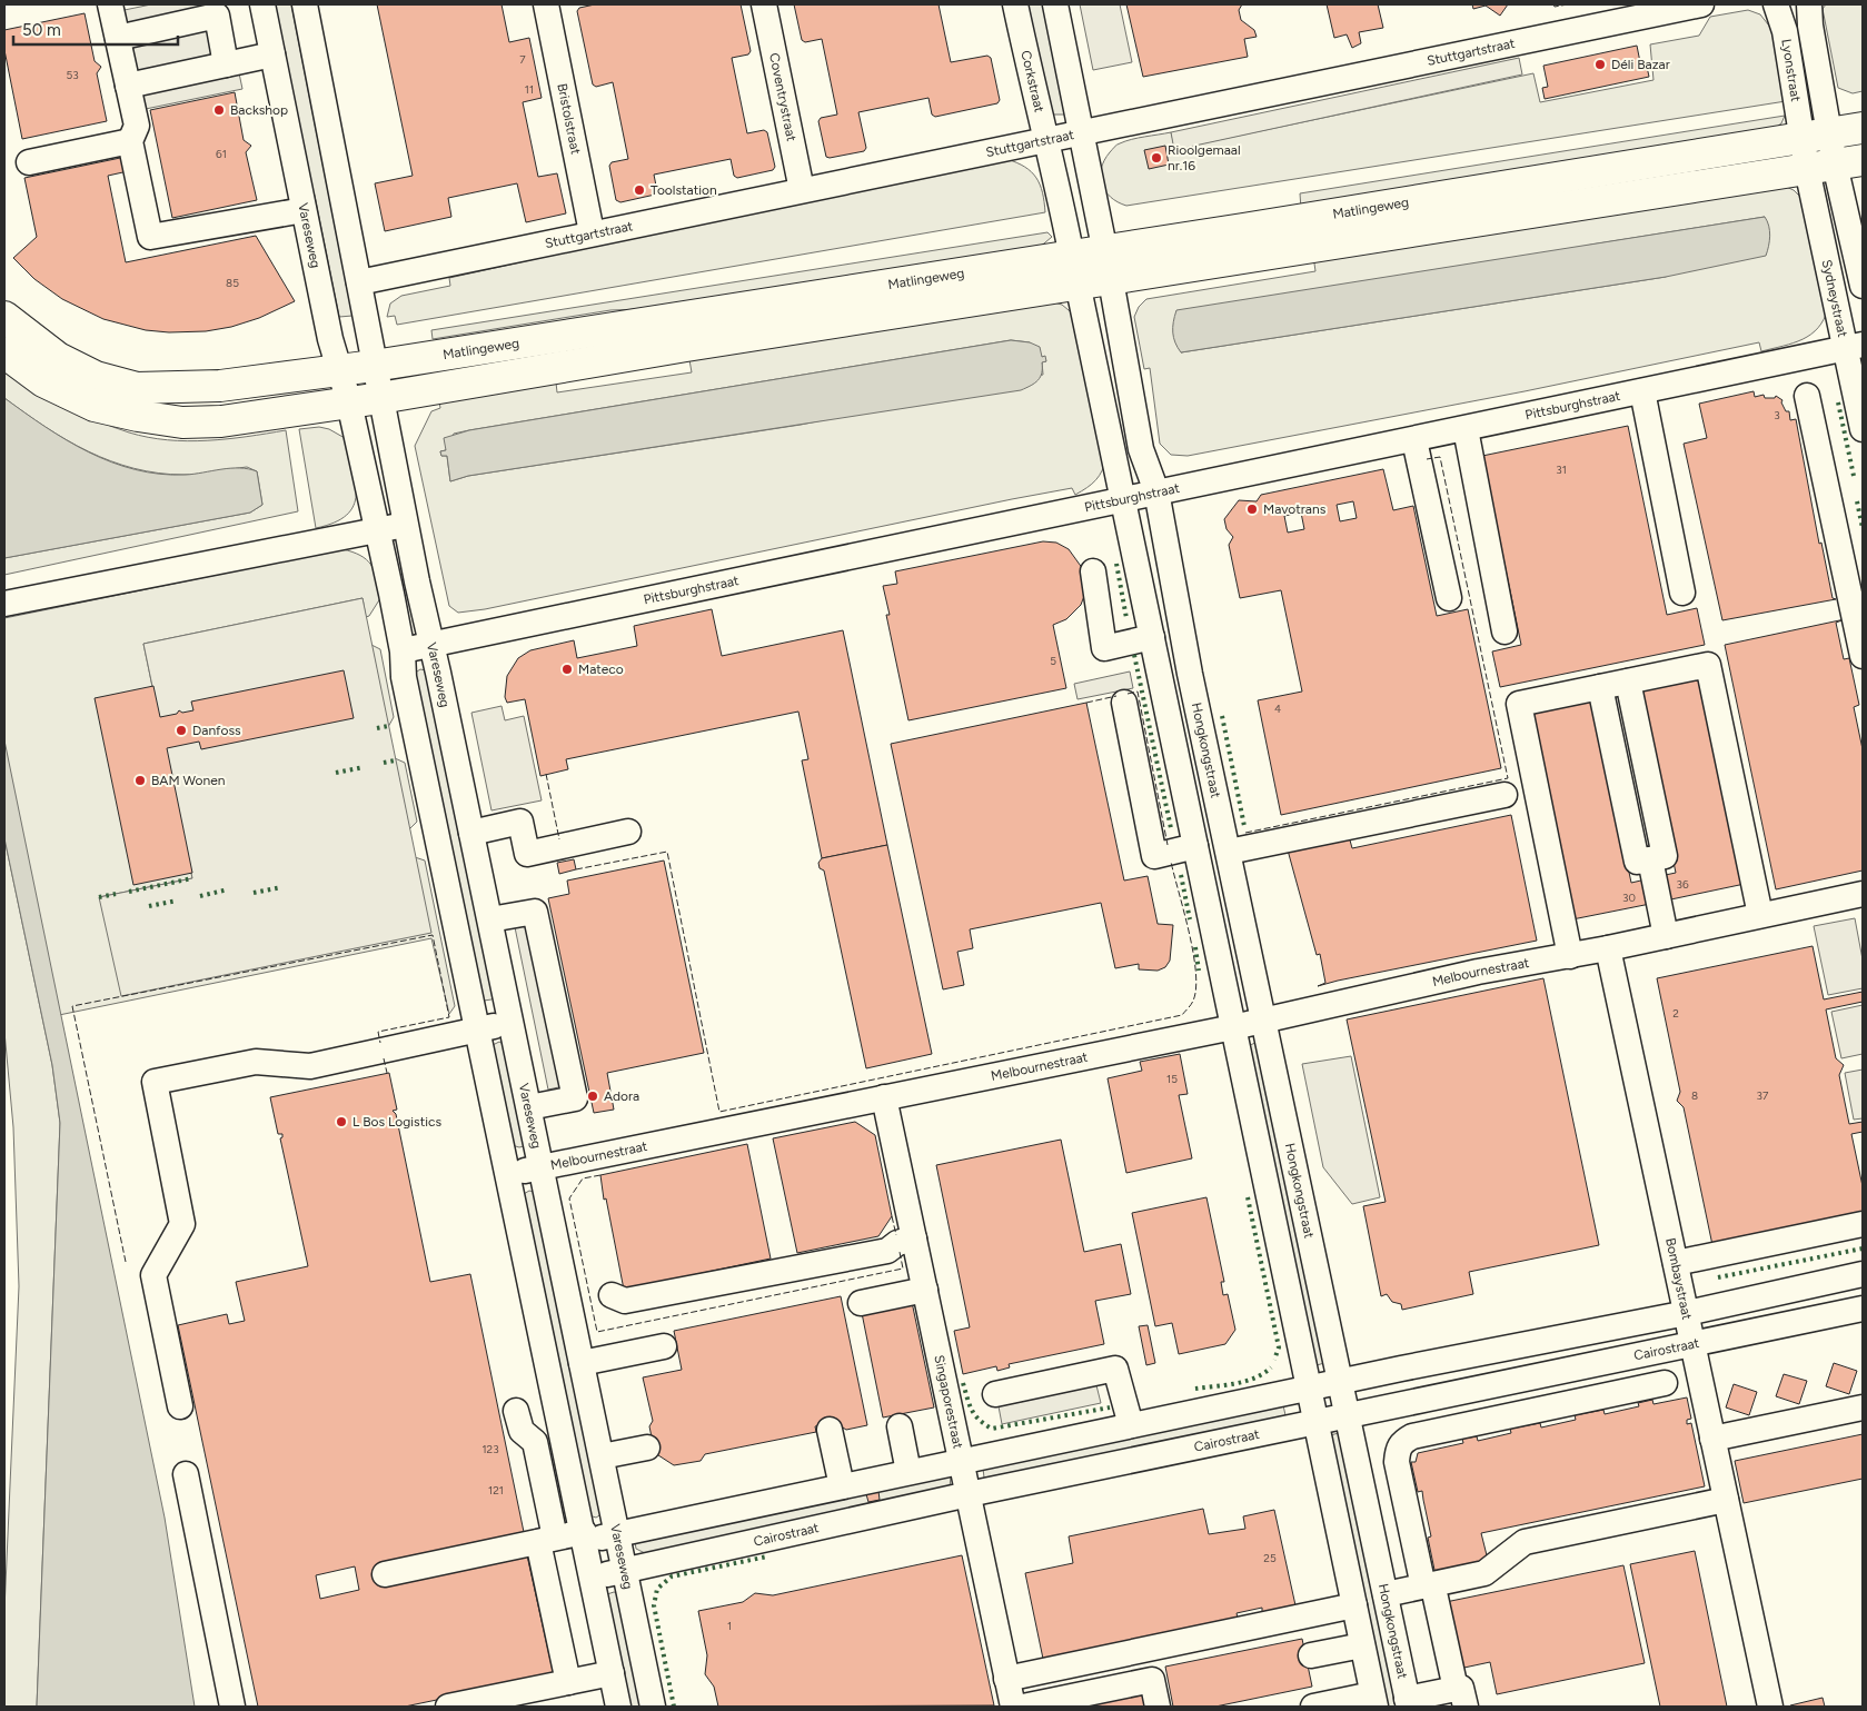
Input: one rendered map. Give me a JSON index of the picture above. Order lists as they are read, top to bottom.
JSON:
{
  "streets": {
    "main road": ["Matlingeweg"],
    "street": [
      "Stuttgartstraat",
      "Lyonstraat",
      "Corkstraat",
      "Coventrystraat",
      "Bristolstraat",
      "Vareseweg",
      "Sydneystraat",
      "Pittsburghstraat",
      "Hongkongstraat",
      "Melbournestraat",
      "Bombaystraat",
      "Cairostraat",
      "Singaporestraat"
    ]
  },
  "crossings": [
    ["Stuttgartstraat", "Corkstraat"],
    ["Stuttgartstraat", "Coventrystraat"],
    ["Stuttgartstraat", "Bristolstraat"],
    ["Stuttgartstraat", "Vareseweg"],
    ["Lyonstraat", "Matlingeweg"],
    ["Corkstraat", "Matlingeweg"],
    ["Matlingeweg", "Vareseweg"],
    ["Matlingeweg", "Hongkongstraat"],
    ["Vareseweg", "Pittsburghstraat"],
    ["Vareseweg", "Melbournestraat"],
    ["Vareseweg", "Cairostraat"],
    ["Sydneystraat", "Pittsburghstraat"],
    ["Pittsburghstraat", "Hongkongstraat"],
    ["Hongkongstraat", "Melbournestraat"],
    ["Hongkongstraat", "Cairostraat"],
    ["Melbournestraat", "Bombaystraat"],
    ["Melbournestraat", "Singaporestraat"],
    ["Bombaystraat", "Cairostraat"],
    ["Cairostraat", "Singaporestraat"]
  ],
  "places": [
    "Déli Bazar",
    "Backshop",
    "Rioolgemaal nr.16",
    "Toolstation",
    "Mavotrans",
    "Mateco",
    "Danfoss",
    "BAM Wonen",
    "Adora",
    "L Bos Logistics"
  ],
  "house_numbers": [
    "7",
    "53",
    "11",
    "61",
    "85",
    "3",
    "31",
    "5",
    "4",
    "36",
    "30",
    "2",
    "15",
    "8",
    "37",
    "123",
    "121",
    "25",
    "1"
  ],
  "scale_bar": "50 m"
}
